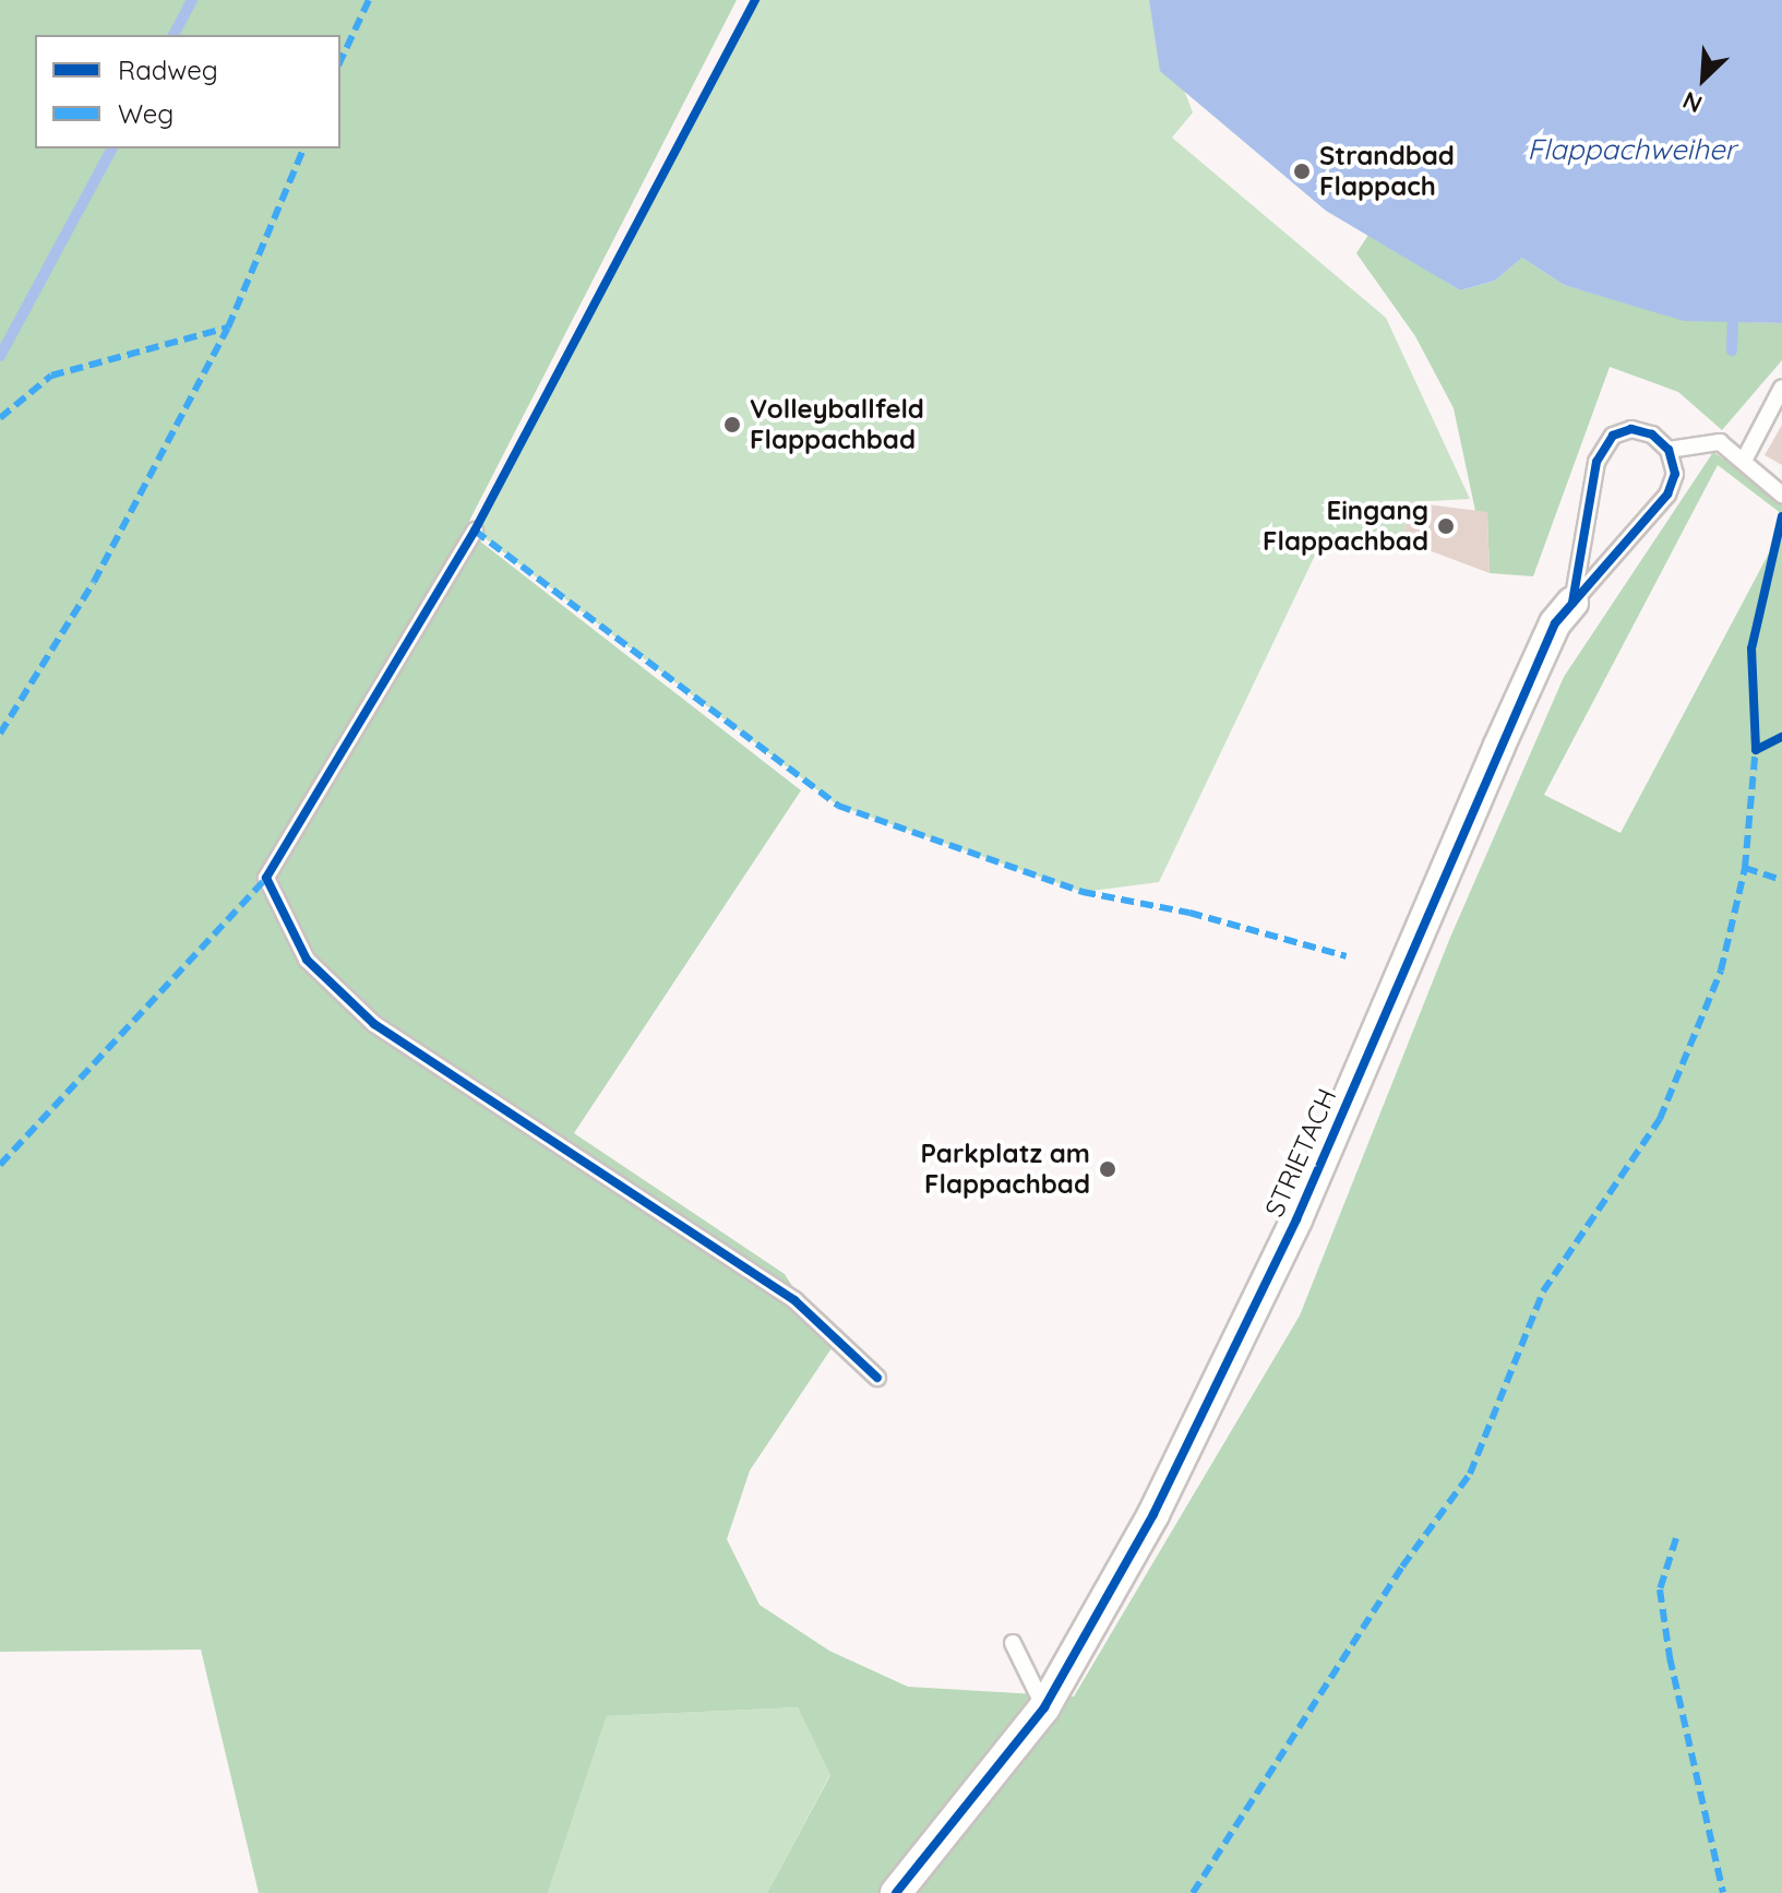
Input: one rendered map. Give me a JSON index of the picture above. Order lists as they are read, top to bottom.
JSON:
{
  "streets": {
    "street": ["STRIETACH"]
  },
  "water": ["Flappachweiher"],
  "places": [
    "Strandbad Flappach",
    "Volleyballfeld Flappachbad",
    "Eingang Flappachbad",
    "Parkplatz am Flappachbad"
  ],
  "legend": ["Radweg", "Weg"],
  "north": "bottom left"
}
